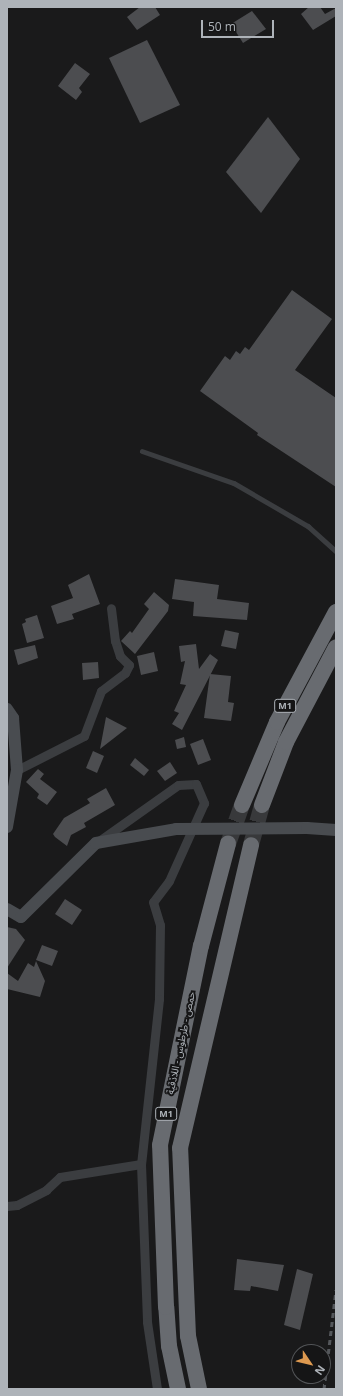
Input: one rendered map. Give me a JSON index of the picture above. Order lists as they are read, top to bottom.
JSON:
{
  "streets": {
    "highway": ["M1", "حمص - طرطوس - اللاذقية"]
  },
  "scale_bar": "50 m",
  "north": "bottom right"
}
